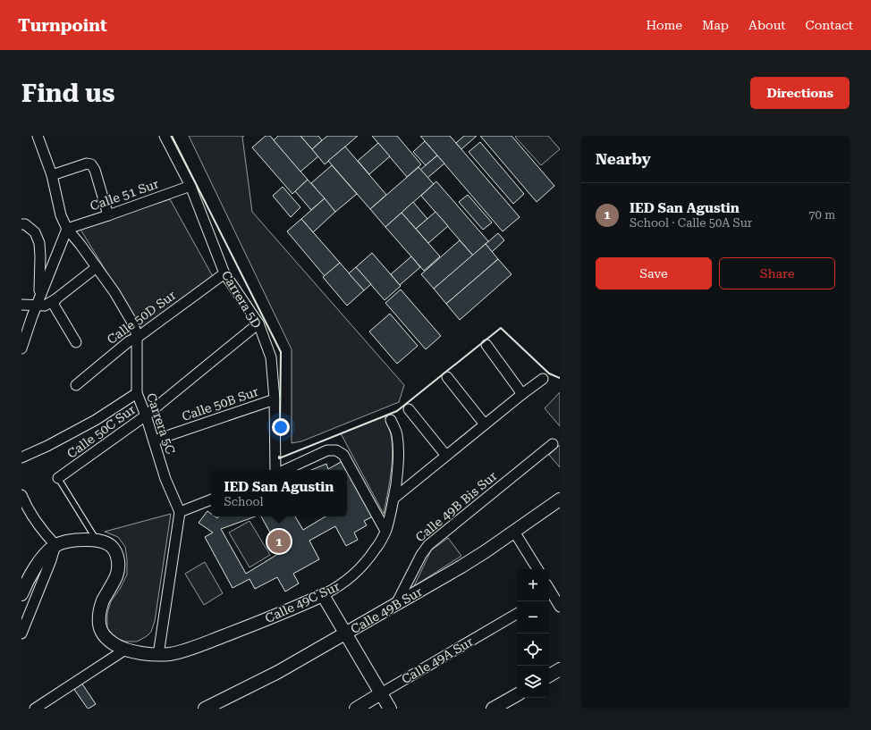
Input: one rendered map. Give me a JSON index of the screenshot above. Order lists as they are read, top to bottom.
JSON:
{
  "streets": {
    "street": [
      "Calle 51 Sur",
      "Carrera 5D",
      "Calle 50D Sur",
      "Calle 50B Sur",
      "Carrera 5C",
      "Calle 50C Sur",
      "Calle 49B Bis Sur",
      "Calle 49C Sur",
      "Calle 49B Sur",
      "Calle 49A Sur"
    ]
  },
  "crossings": [
    ["Calle 51 Sur", "Carrera 5D"],
    ["Calle 51 Sur", "Carrera 5C"],
    ["Carrera 5D", "Calle 50D Sur"],
    ["Carrera 5D", "Calle 50B Sur"],
    ["Carrera 5D", "Calle 50C Sur"],
    ["Calle 50D Sur", "Carrera 5C"],
    ["Calle 50B Sur", "Carrera 5C"],
    ["Carrera 5C", "Calle 50C Sur"],
    ["Calle 49B Bis Sur", "Calle 49B Sur"]
  ],
  "page": {
    "header": "Turnpoint",
    "nav": [
      "Home",
      "Map",
      "About",
      "Contact"
    ],
    "buttons": [
      "Directions",
      ["Save", "Share"]
    ],
    "title": "Find us",
    "heading": "Nearby",
    "list": [
      {
        "mark": "1",
        "name": "IED San Agustin",
        "note": "School · Calle 50A Sur",
        "value": "70 m"
      }
    ],
    "popup": ["IED San Agustin", "School"],
    "pins": "1",
    "map_buttons": ["+", "−"]
  }
}
